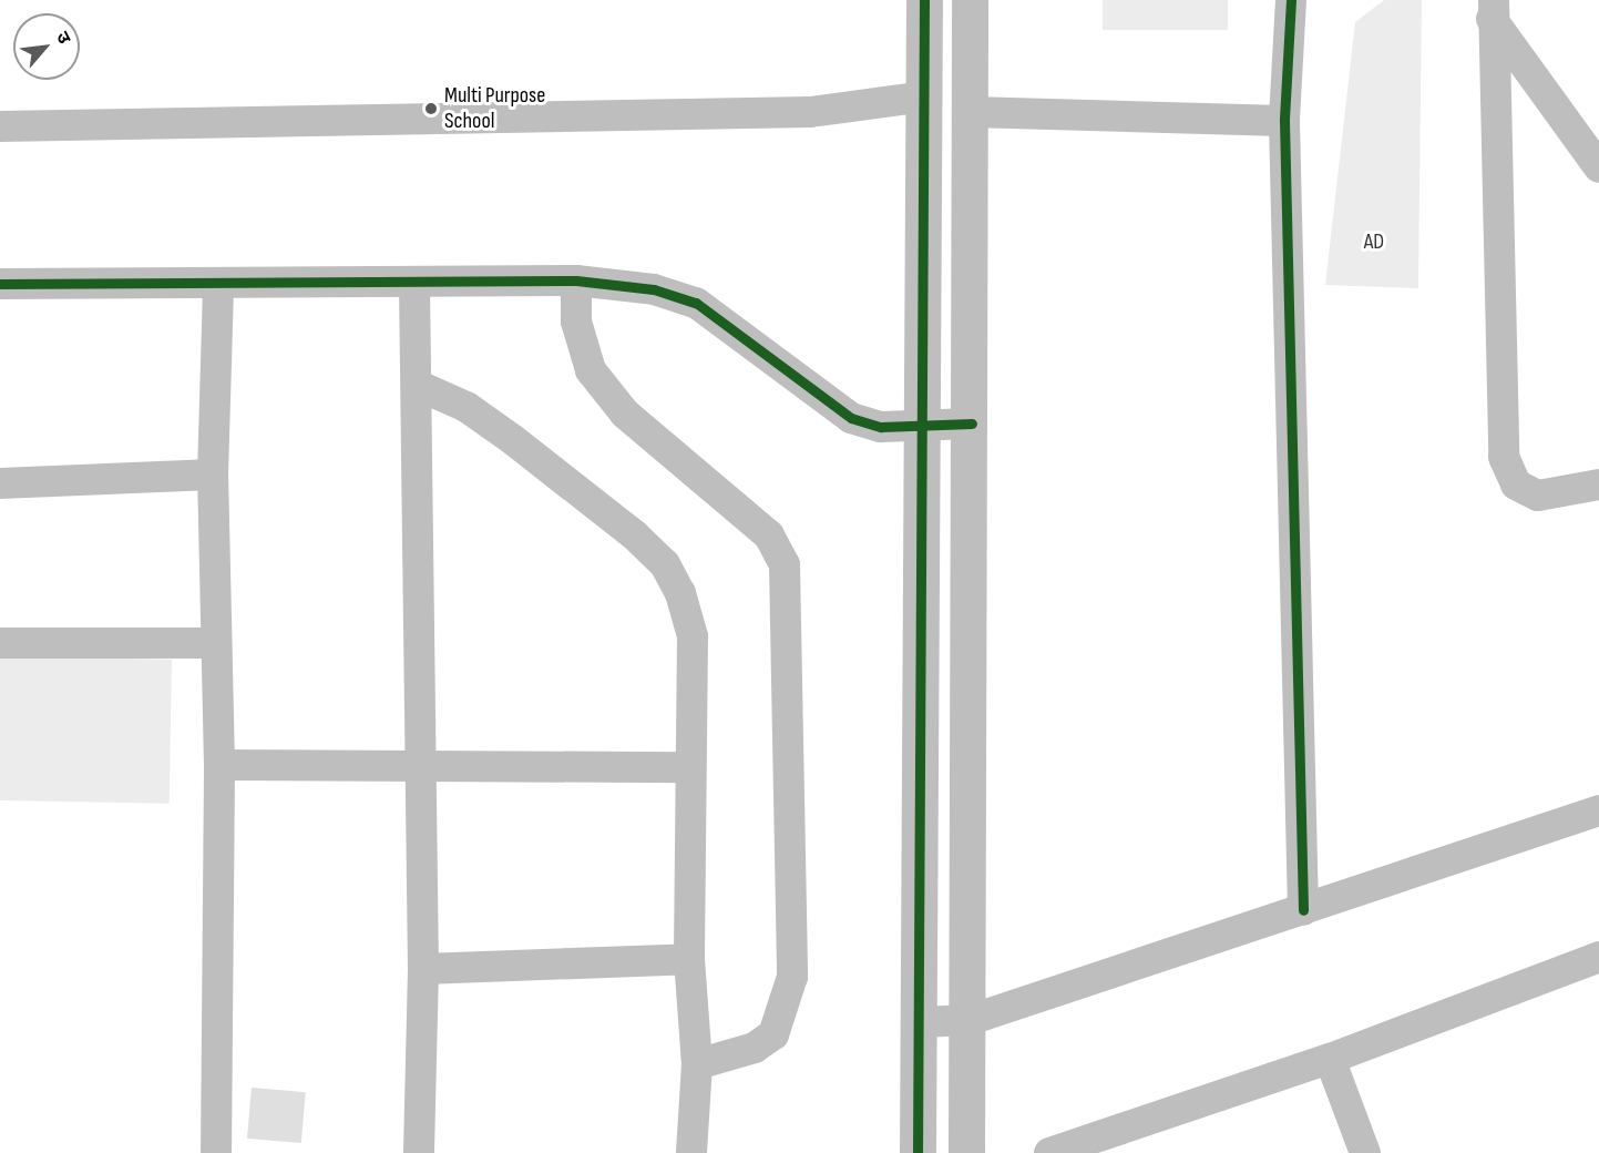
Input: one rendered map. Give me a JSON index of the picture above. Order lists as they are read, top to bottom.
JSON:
{
  "parks": ["AD"],
  "places": ["Multi Purpose School"],
  "north": "top right"
}
